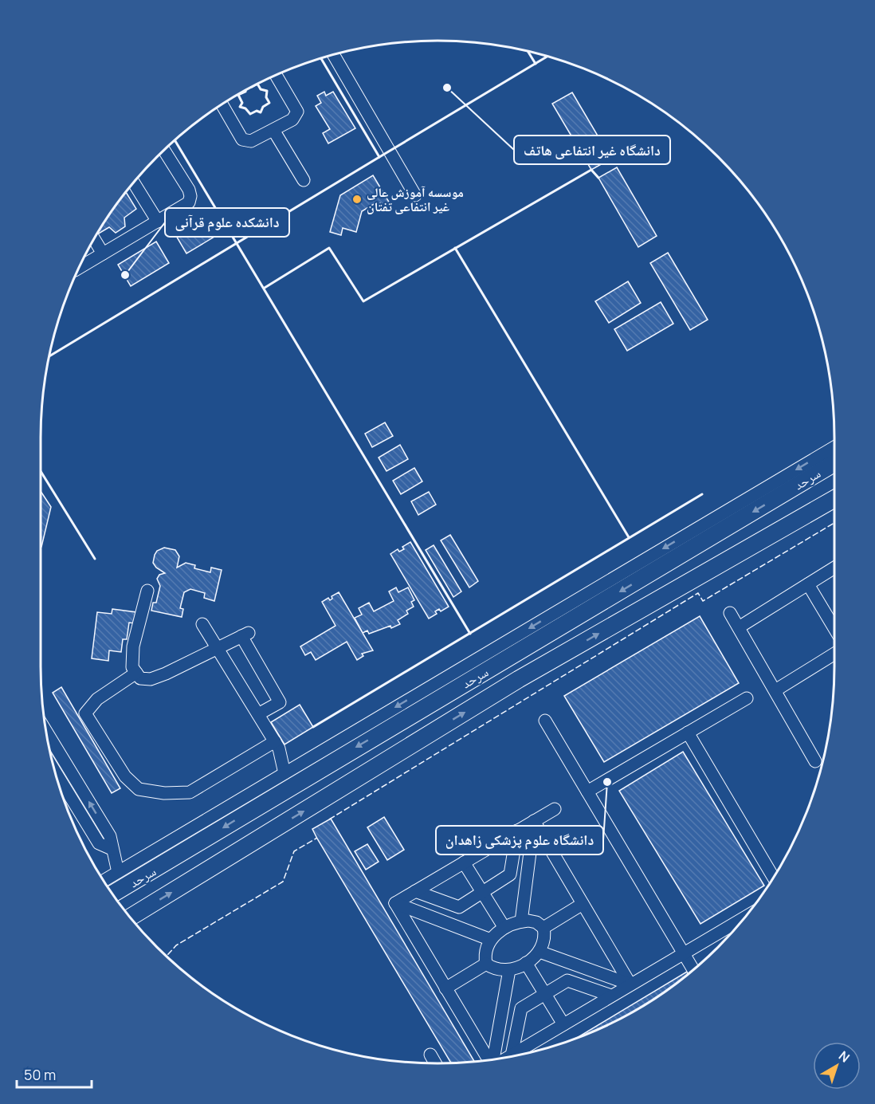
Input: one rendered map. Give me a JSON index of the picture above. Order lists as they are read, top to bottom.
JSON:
{
  "streets": {
    "highway": ["سرحد"]
  },
  "places": [
    "دانشگاه غیر انتفاعی هاتف",
    "موسسه آموزش عالی غیر انتفاعی تفتان",
    "دانشکده علوم قرآنی",
    "دانشگاه علوم پزشکی زاهدان"
  ],
  "scale_bar": "50 m",
  "north": "top right"
}
